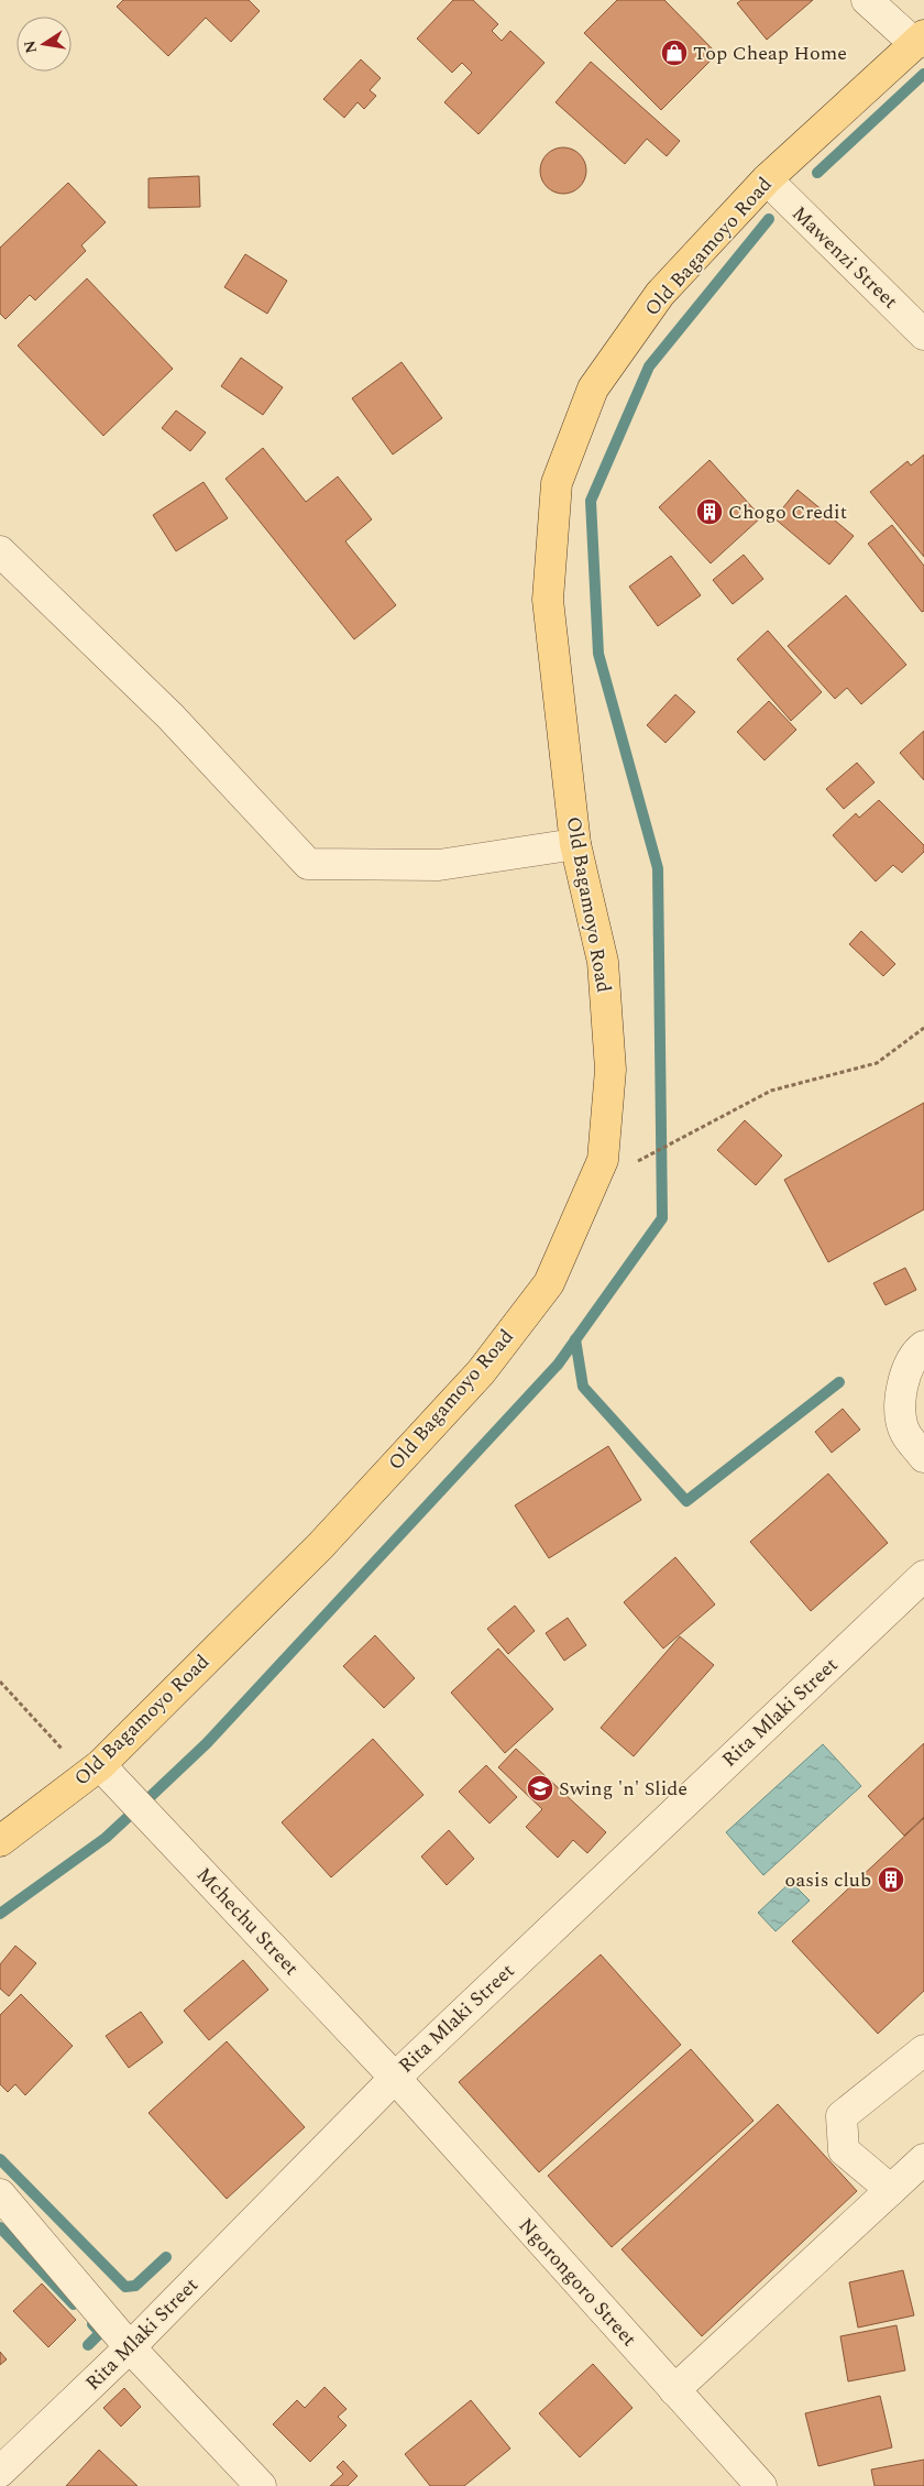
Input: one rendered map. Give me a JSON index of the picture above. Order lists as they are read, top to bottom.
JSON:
{
  "streets": {
    "main road": ["Old Bagamoyo Road"],
    "street": [
      "Mawenzi Street",
      "Rita Mlaki Street",
      "Mchechu Street",
      "Ngorongoro Street"
    ]
  },
  "crossings": [
    ["Old Bagamoyo Road", "Mawenzi Street"],
    ["Old Bagamoyo Road", "Mchechu Street"],
    ["Rita Mlaki Street", "Mchechu Street"],
    ["Rita Mlaki Street", "Ngorongoro Street"],
    ["Mchechu Street", "Ngorongoro Street"]
  ],
  "places": {
    "shop": ["Top Cheap Home"],
    "building": ["Chogo Credit", "oasis club"],
    "school or university": ["Swing 'n' Slide"]
  },
  "north": "left"
}
